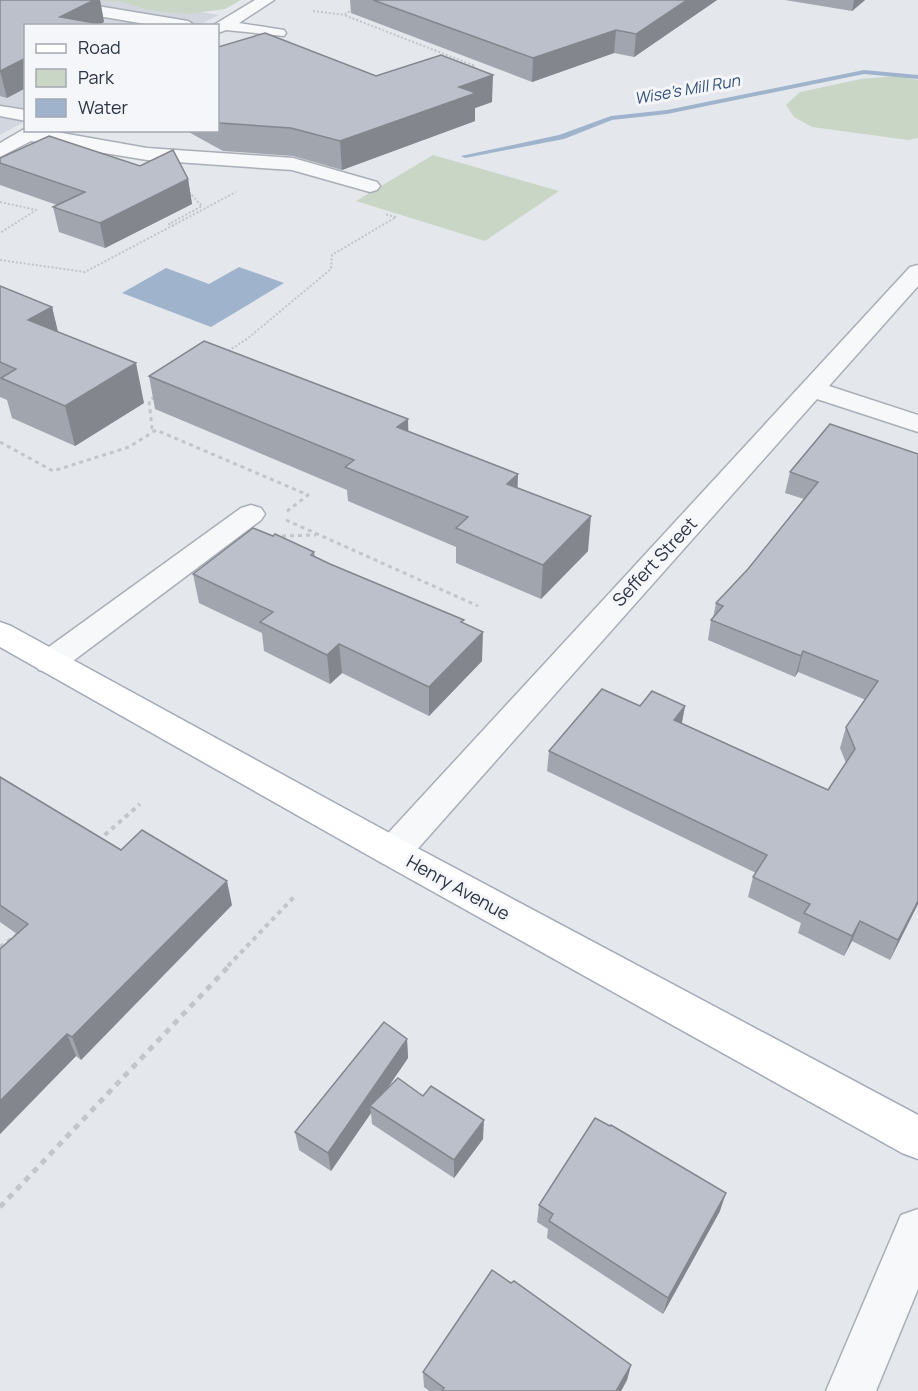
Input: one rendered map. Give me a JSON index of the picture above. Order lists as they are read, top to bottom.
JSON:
{
  "streets": {
    "main road": ["Henry Avenue"],
    "street": ["Seffert Street"]
  },
  "crossings": [
    ["Seffert Street", "Henry Avenue"]
  ],
  "water": ["Wise's Mill Run"],
  "legend": ["Road", "Park", "Water"]
}
